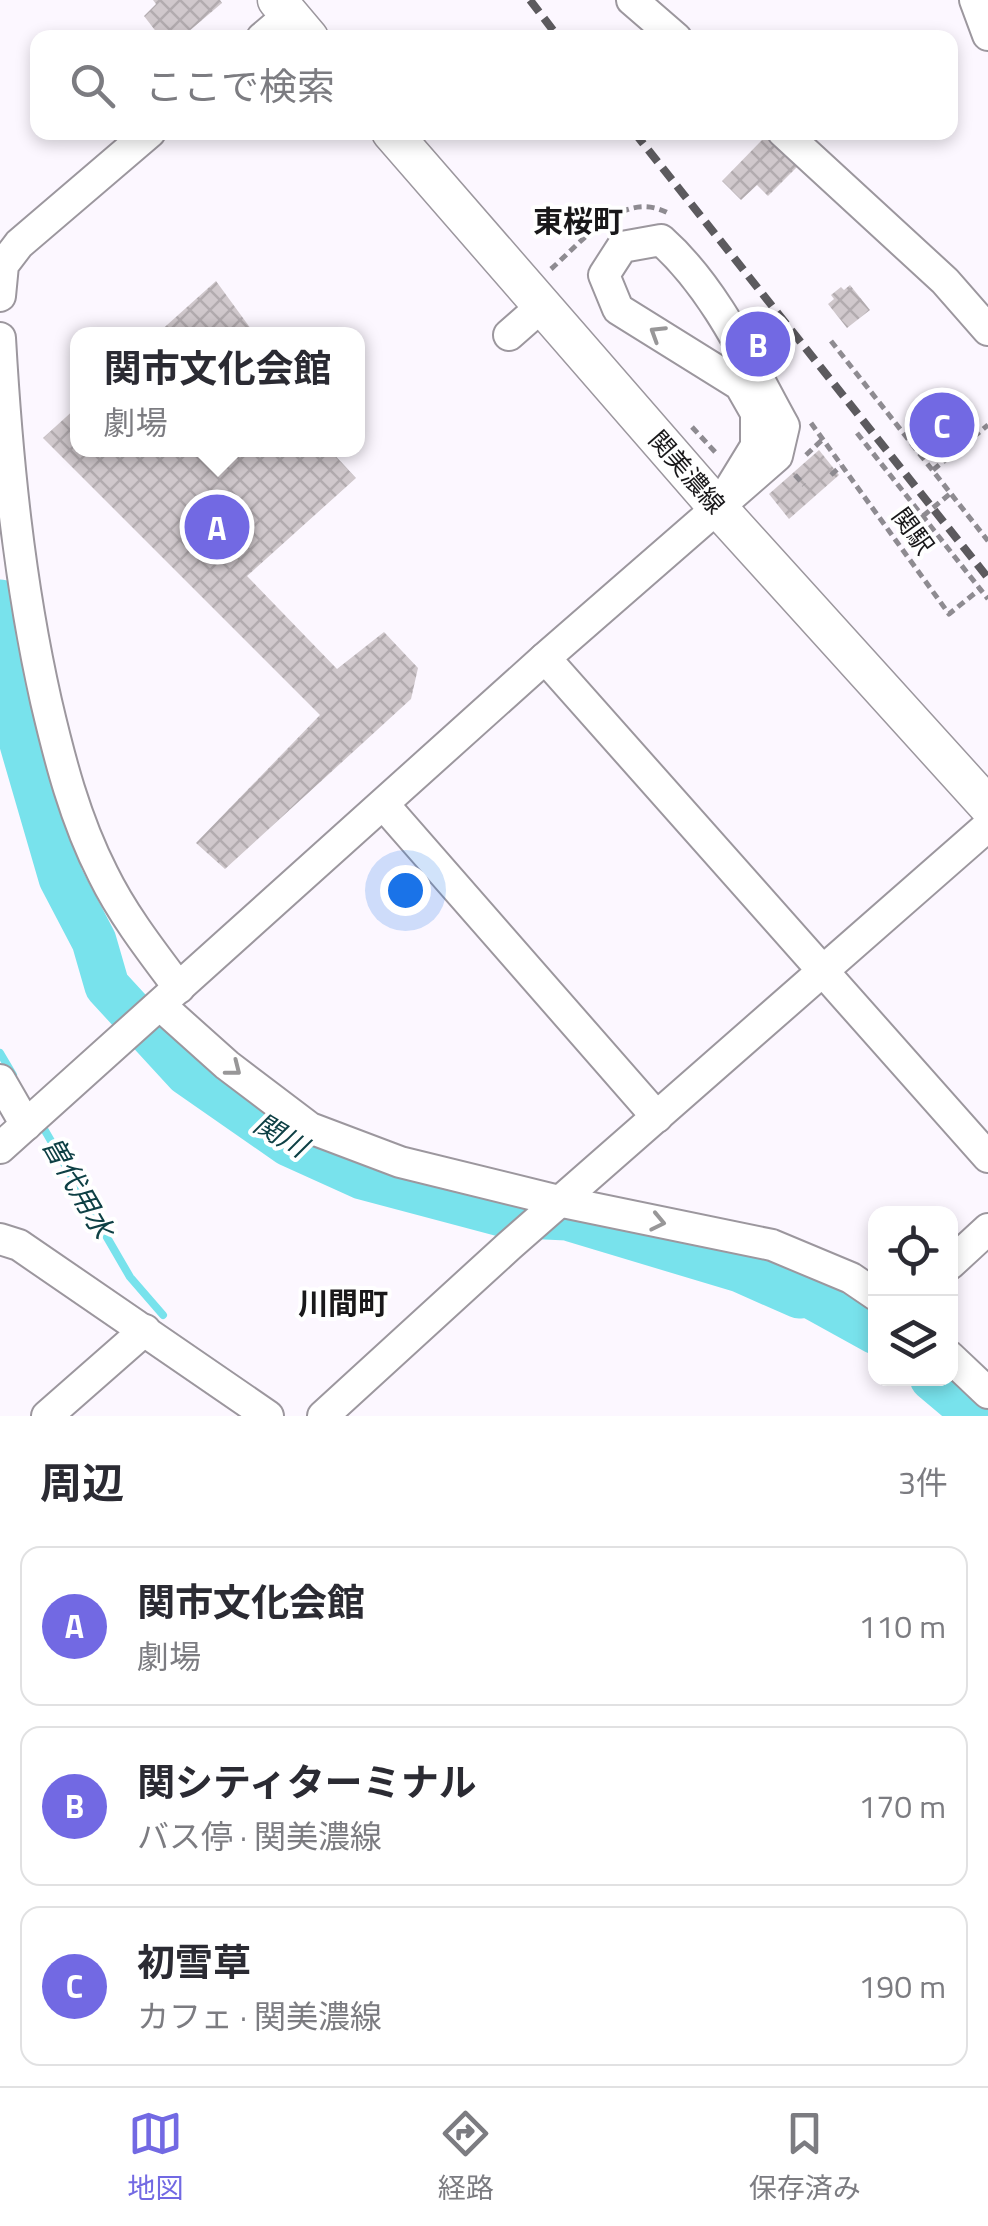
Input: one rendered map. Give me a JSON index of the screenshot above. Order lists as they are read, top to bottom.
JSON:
{
  "streets": {
    "main road": ["関美濃線"],
    "path": ["関駅"]
  },
  "districts": ["東桜町", "川間町"],
  "water": ["関川", "曽代用水"],
  "page": {
    "search": "ここで検索",
    "pins": ["B", "C", "A"],
    "popup": ["関市文化会館", "劇場"],
    "heading": ["周辺", "3件"],
    "list": [
      {
        "mark": "A",
        "name": "関市文化会館",
        "note": "劇場",
        "value": "110 m"
      },
      {
        "mark": "B",
        "name": "関シティターミナル",
        "note": "バス停 · 関美濃線",
        "value": "170 m"
      },
      {
        "mark": "C",
        "name": "初雪草",
        "note": "カフェ · 関美濃線",
        "value": "190 m"
      }
    ],
    "nav": ["地図", "経路", "保存済み"]
  }
}
